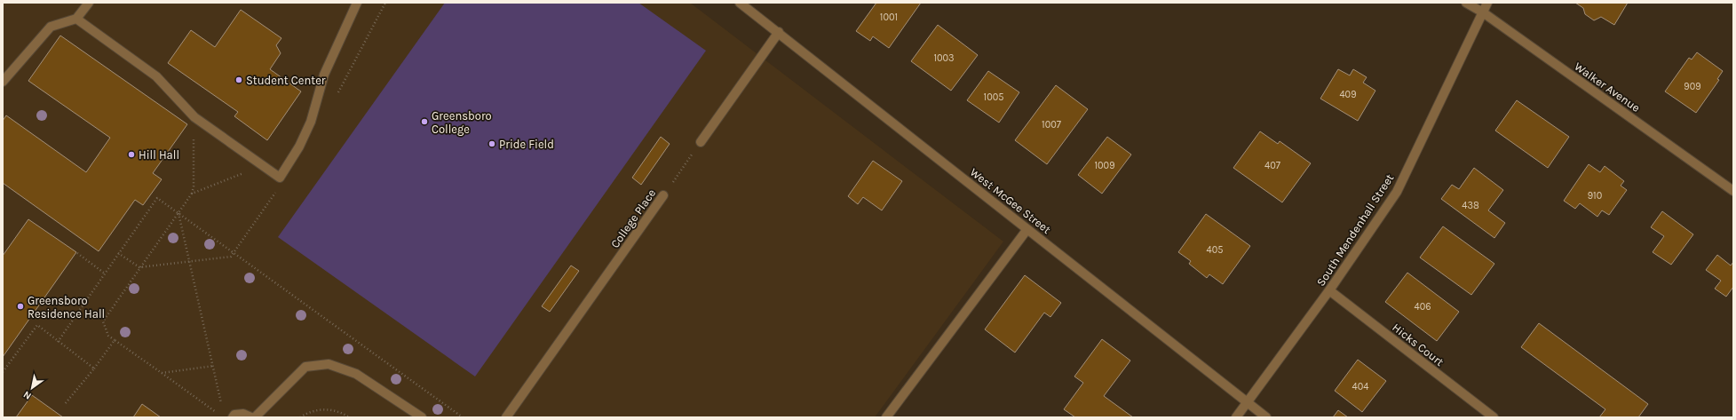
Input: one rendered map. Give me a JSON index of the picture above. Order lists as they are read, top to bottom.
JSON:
{
  "streets": {
    "street": [
      "Walker Avenue",
      "West McGee Street",
      "College Place",
      "South Mendenhall Street",
      "Hicks Court"
    ]
  },
  "crossings": [
    ["Walker Avenue", "South Mendenhall Street"],
    ["West McGee Street", "South Mendenhall Street"],
    ["South Mendenhall Street", "Hicks Court"]
  ],
  "places": [
    "Student Center",
    "Greensboro College",
    "Pride Field",
    "Hill Hall",
    "Greensboro Residence Hall"
  ],
  "house_numbers": [
    "1001",
    "1003",
    "909",
    "409",
    "1005",
    "1007",
    "1009",
    "407",
    "910",
    "438",
    "405",
    "406",
    "404"
  ],
  "north": "bottom left"
}
